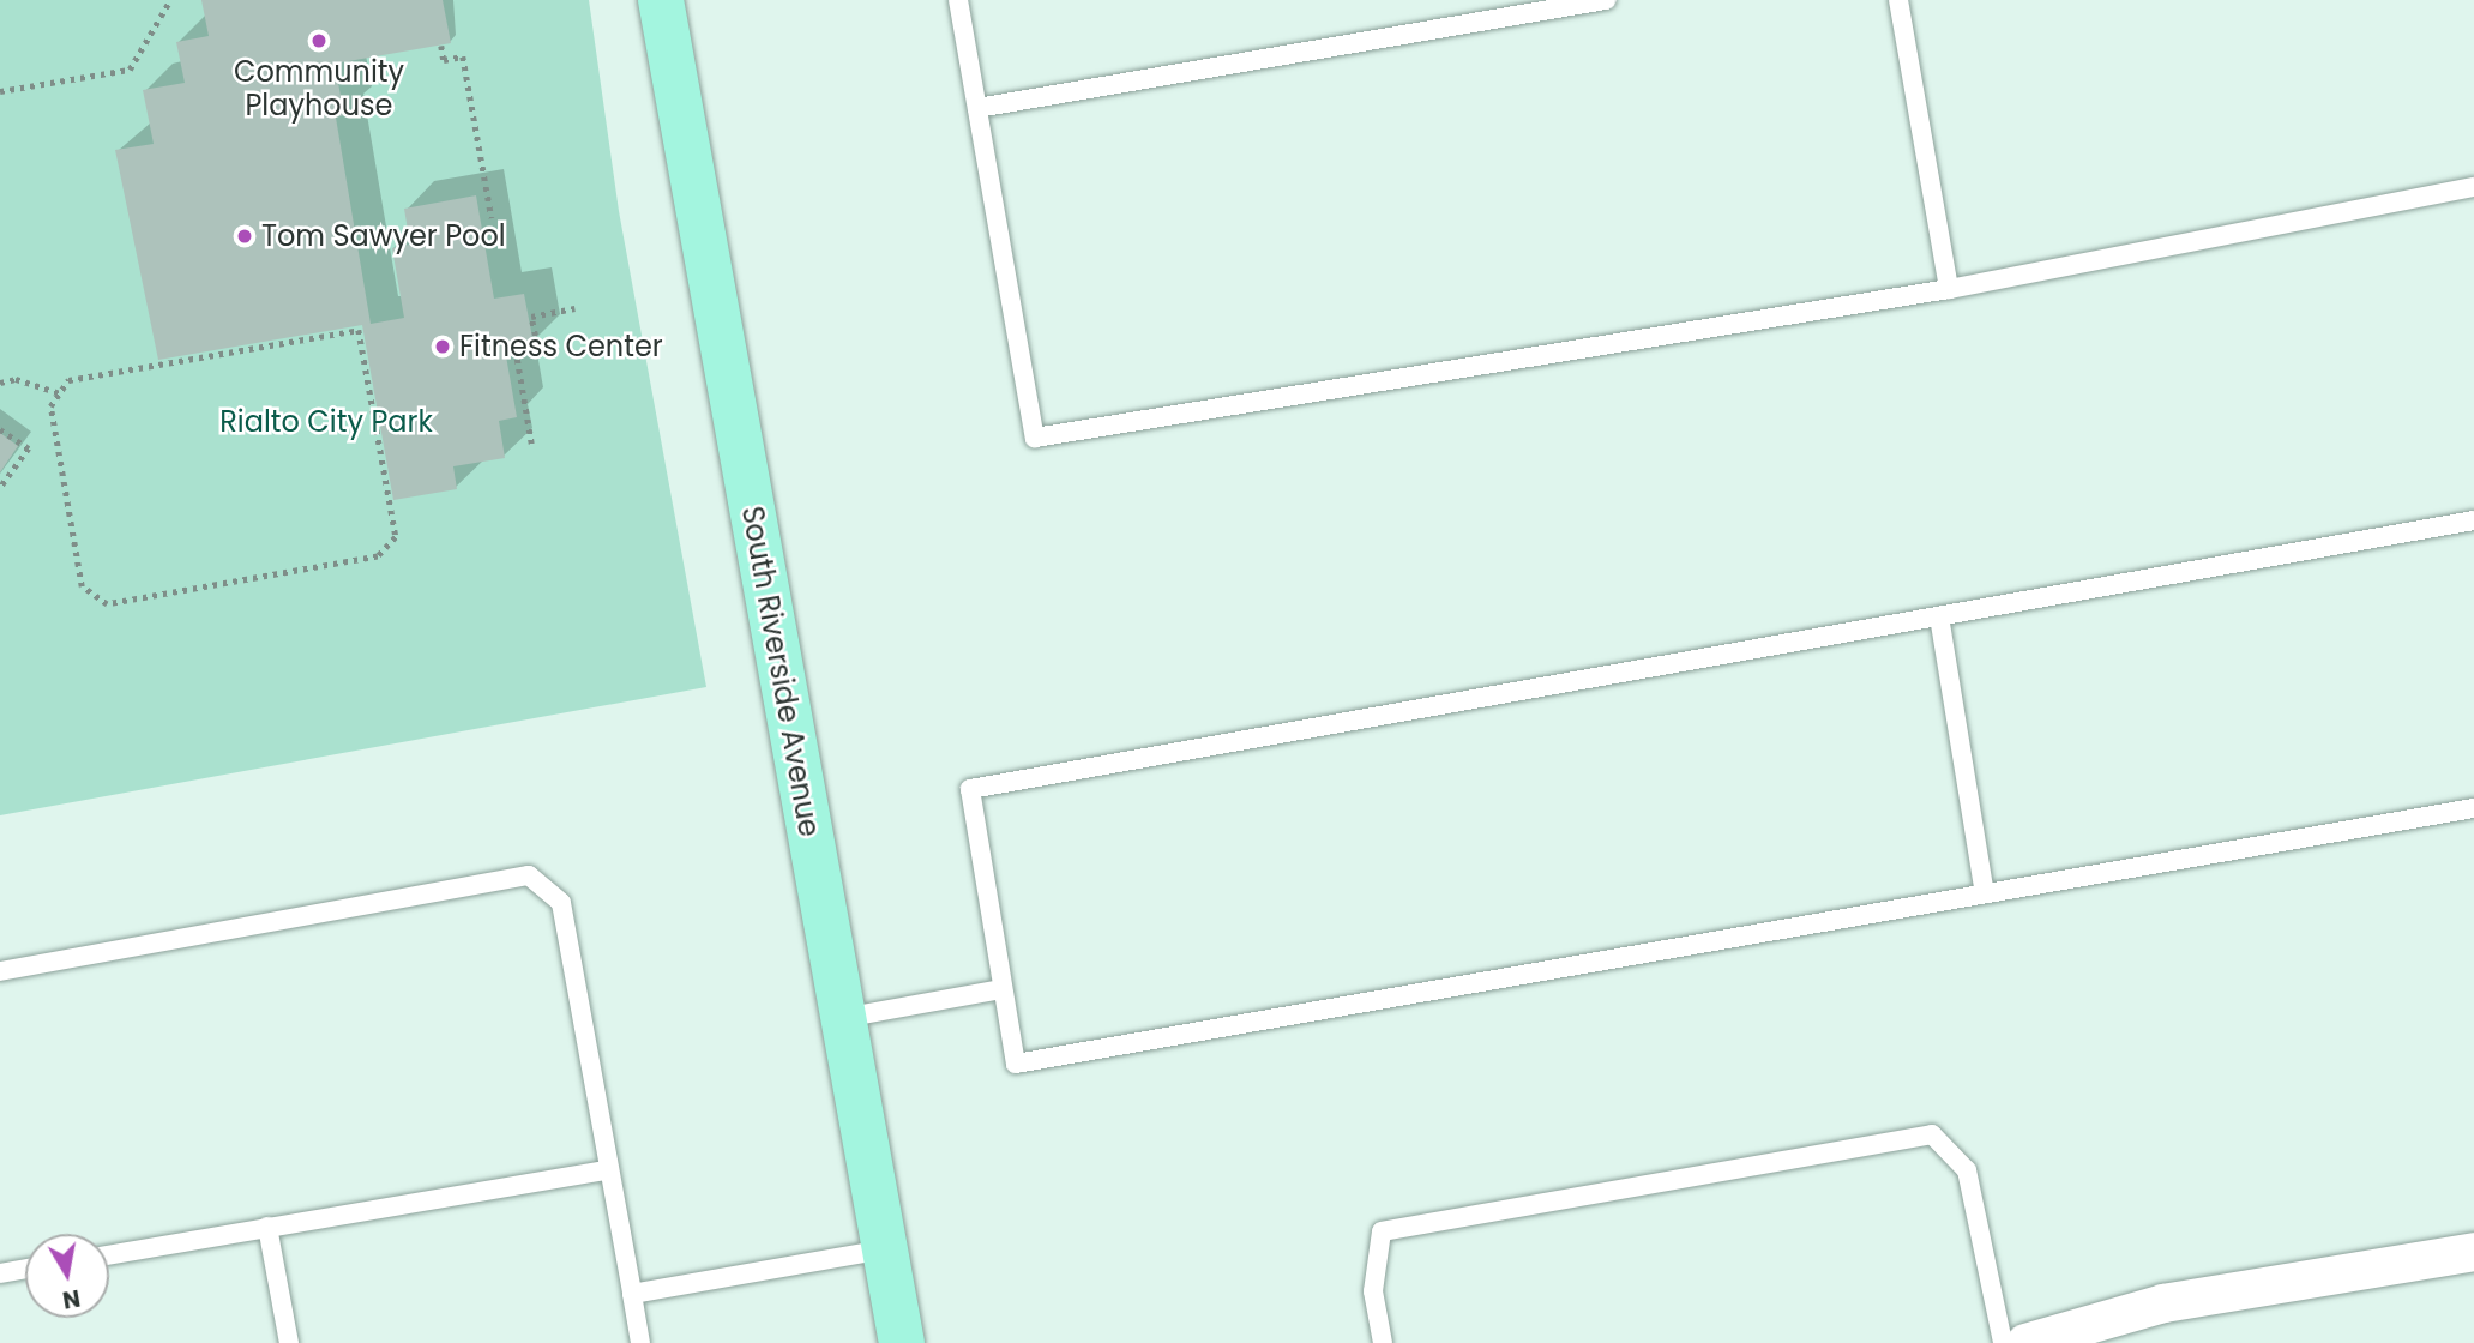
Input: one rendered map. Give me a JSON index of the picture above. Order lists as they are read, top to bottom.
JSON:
{
  "streets": {
    "main road": ["South Riverside Avenue"]
  },
  "parks": ["Rialto City Park"],
  "places": ["Community Playhouse", "Tom Sawyer Pool", "Fitness Center"],
  "north": "bottom"
}
